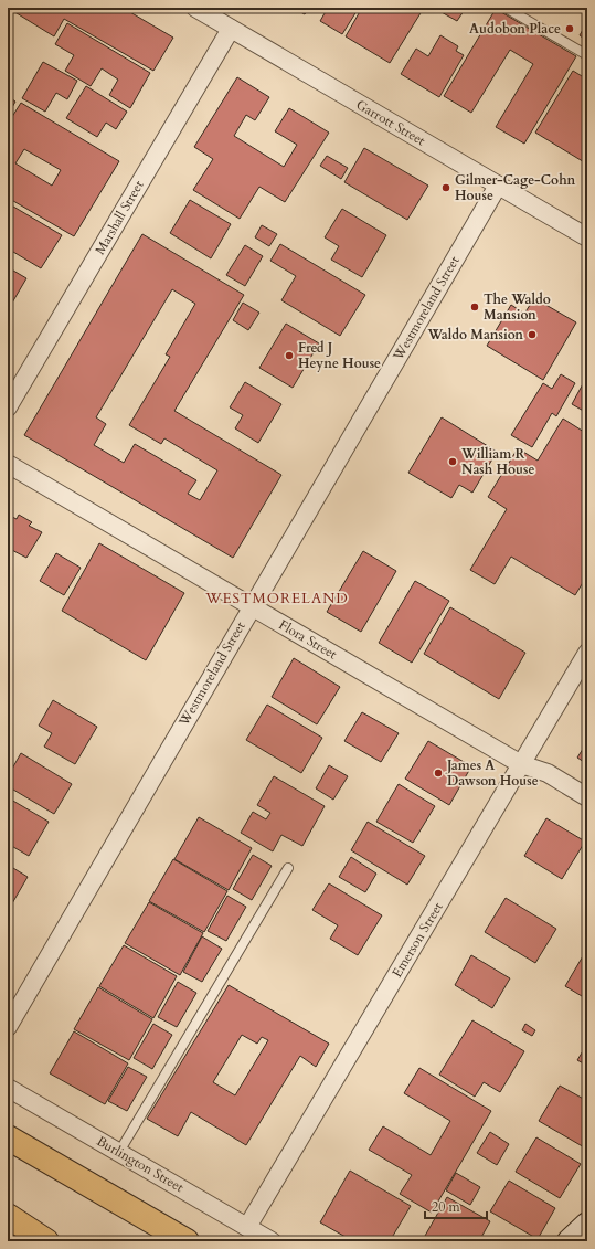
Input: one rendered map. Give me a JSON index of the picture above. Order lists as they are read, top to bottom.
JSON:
{
  "streets": {
    "street": [
      "Garrott Street",
      "Marshall Street",
      "Westmoreland Street",
      "Flora Street",
      "Emerson Street",
      "Burlington Street"
    ]
  },
  "crossings": [
    ["Garrott Street", "Marshall Street"],
    ["Garrott Street", "Westmoreland Street"],
    ["Westmoreland Street", "Flora Street"],
    ["Flora Street", "Emerson Street"],
    ["Emerson Street", "Burlington Street"]
  ],
  "districts": ["WESTMORELAND"],
  "places": [
    "Audobon Place",
    "Gilmer-Cage-Cohn House",
    "The Waldo Mansion",
    "Waldo Mansion",
    "Fred J Heyne House",
    "William R Nash House",
    "James A Dawson House"
  ],
  "scale_bar": "20 m"
}
